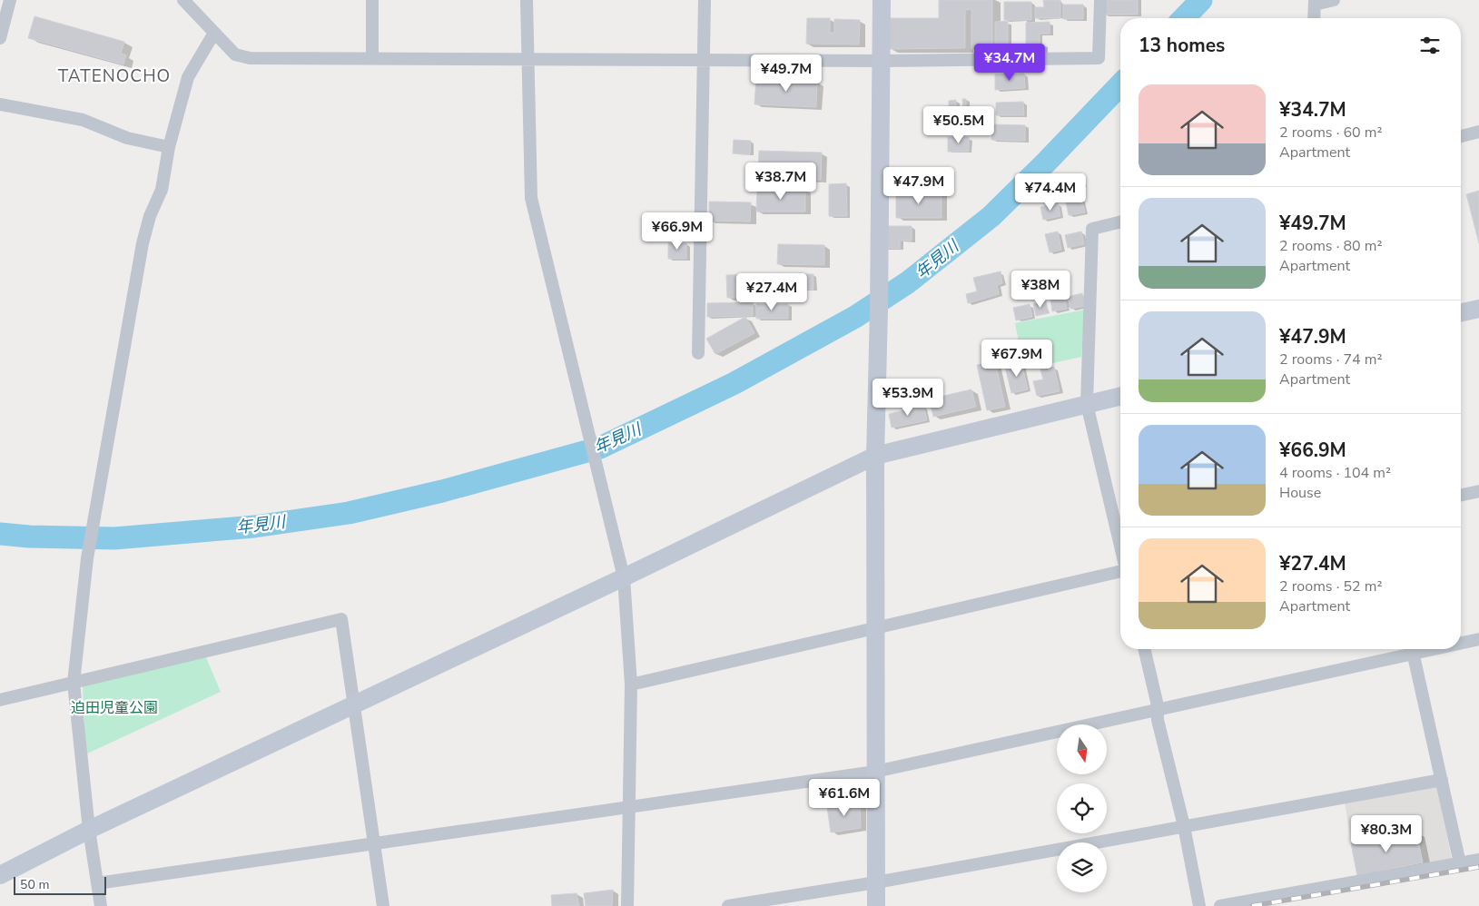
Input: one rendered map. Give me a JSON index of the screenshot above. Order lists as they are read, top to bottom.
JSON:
{
  "districts": ["TATENOCHO"],
  "water": ["年見川"],
  "parks": ["迫田児童公園"],
  "scale_bar": "50 m",
  "north": "bottom",
  "page": {
    "heading": "13 homes",
    "price": [
      "¥34.7M",
      "¥49.7M",
      "¥50.5M",
      "¥38.7M",
      "¥47.9M",
      "¥74.4M",
      "¥66.9M",
      "¥38M",
      "¥27.4M",
      "¥67.9M",
      "¥53.9M",
      "¥61.6M",
      "¥80.3M"
    ],
    "list": [
      {
        "name": "¥34.7M",
        "note": "2 rooms · 60 m² · Apartment"
      },
      {
        "name": "¥49.7M",
        "note": "2 rooms · 80 m² · Apartment"
      },
      {
        "name": "¥47.9M",
        "note": "2 rooms · 74 m² · Apartment"
      },
      {
        "name": "¥66.9M",
        "note": "4 rooms · 104 m² · House"
      },
      {
        "name": "¥27.4M",
        "note": "2 rooms · 52 m² · Apartment"
      }
    ],
    "scale": "50 m"
  }
}
